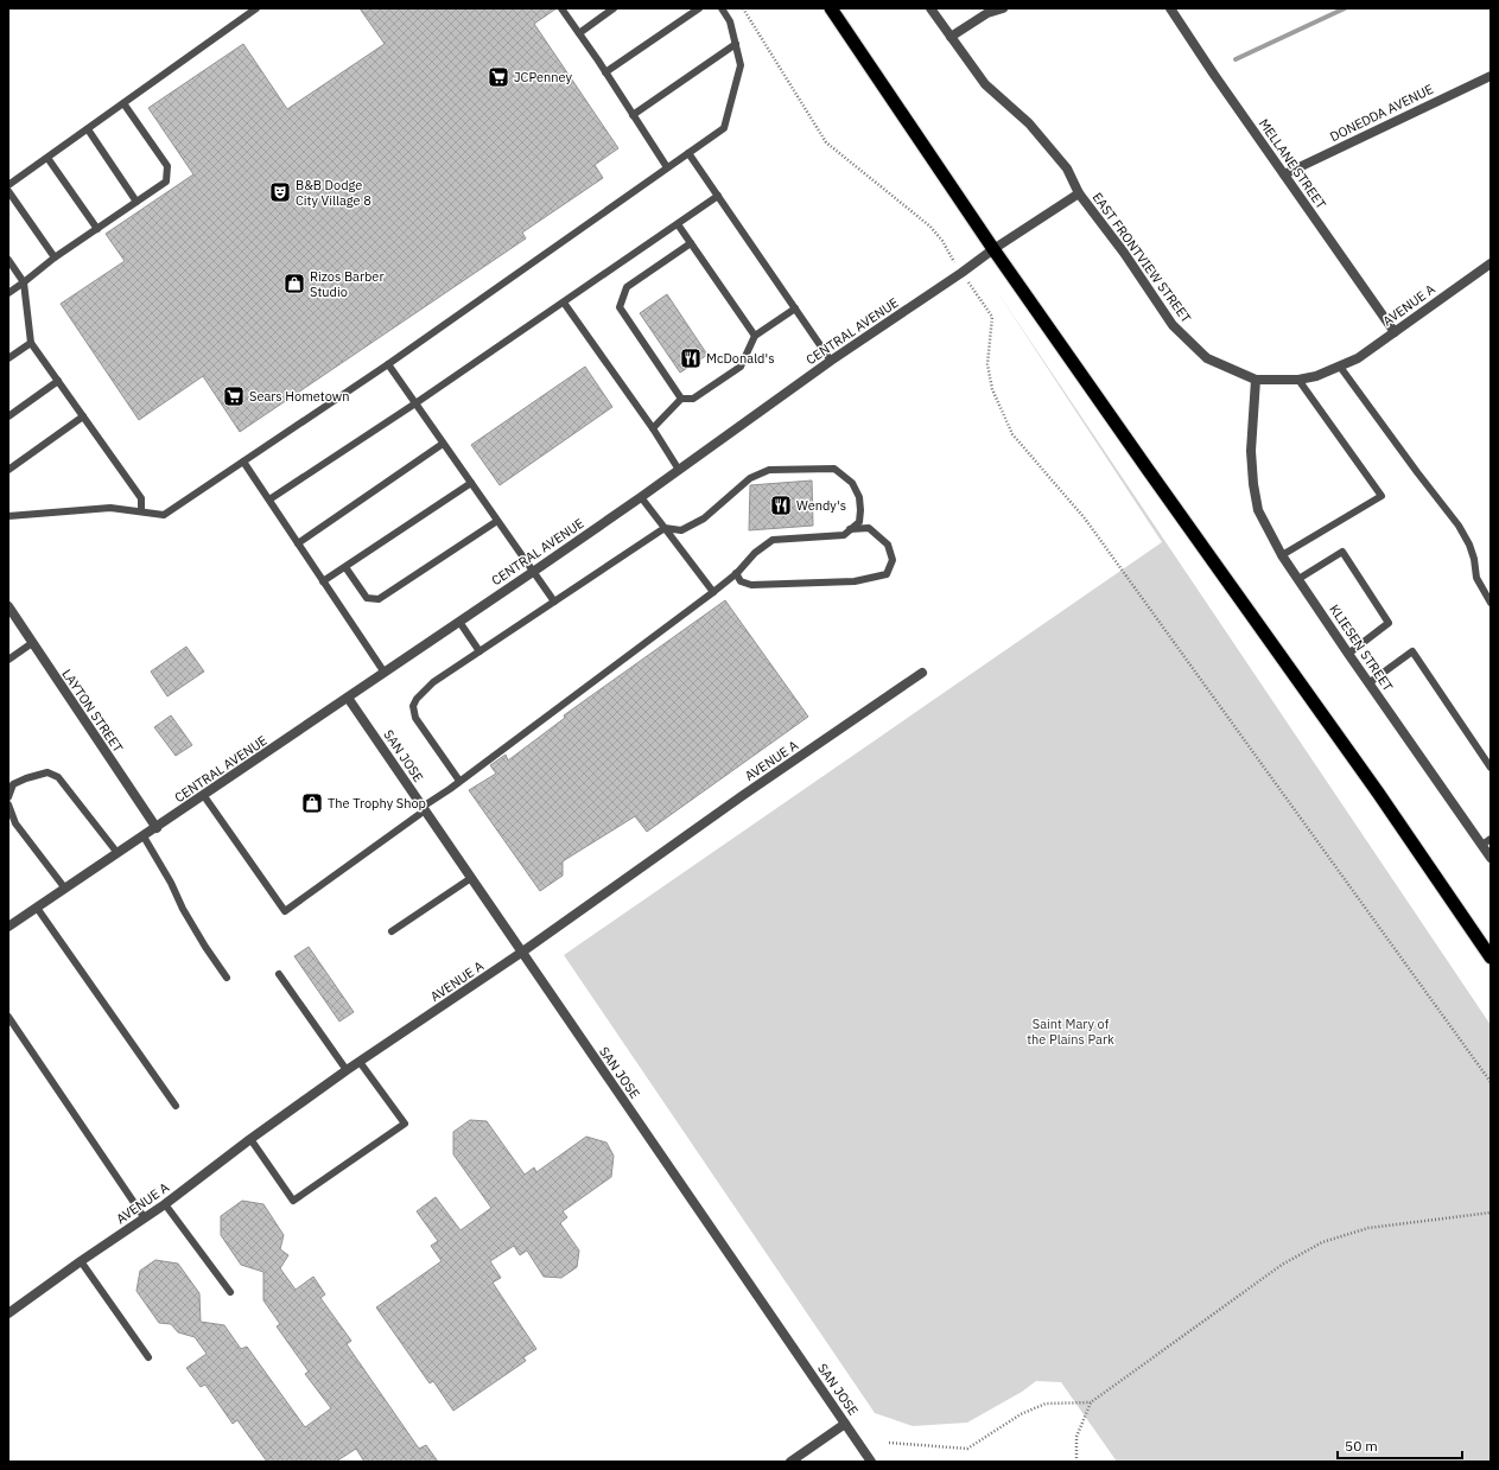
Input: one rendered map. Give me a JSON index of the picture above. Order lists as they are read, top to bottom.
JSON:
{
  "streets": {
    "street": [
      "DONEDDA AVENUE",
      "MELLANE STREET",
      "EAST FRONTVIEW STREET",
      "AVENUE A",
      "CENTRAL AVENUE",
      "KLIESEN STREET",
      "LAYTON STREET",
      "SAN JOSE"
    ]
  },
  "crossings": [
    ["DONEDDA AVENUE", "MELLANE STREET"],
    ["MELLANE STREET", "AVENUE A"],
    ["EAST FRONTVIEW STREET", "AVENUE A"],
    ["EAST FRONTVIEW STREET", "CENTRAL AVENUE"],
    ["EAST FRONTVIEW STREET", "KLIESEN STREET"],
    ["AVENUE A", "SAN JOSE"],
    ["CENTRAL AVENUE", "LAYTON STREET"],
    ["CENTRAL AVENUE", "SAN JOSE"]
  ],
  "parks": ["Saint Mary of the Plains Park"],
  "places": {
    "supermarket": ["JCPenney", "Sears Hometown"],
    "theatre": ["B&B Dodge City Village 8"],
    "shop": ["Rizos Barber Studio", "The Trophy Shop"],
    "restaurant": ["McDonald's", "Wendy's"]
  },
  "scale_bar": "50 m"
}
